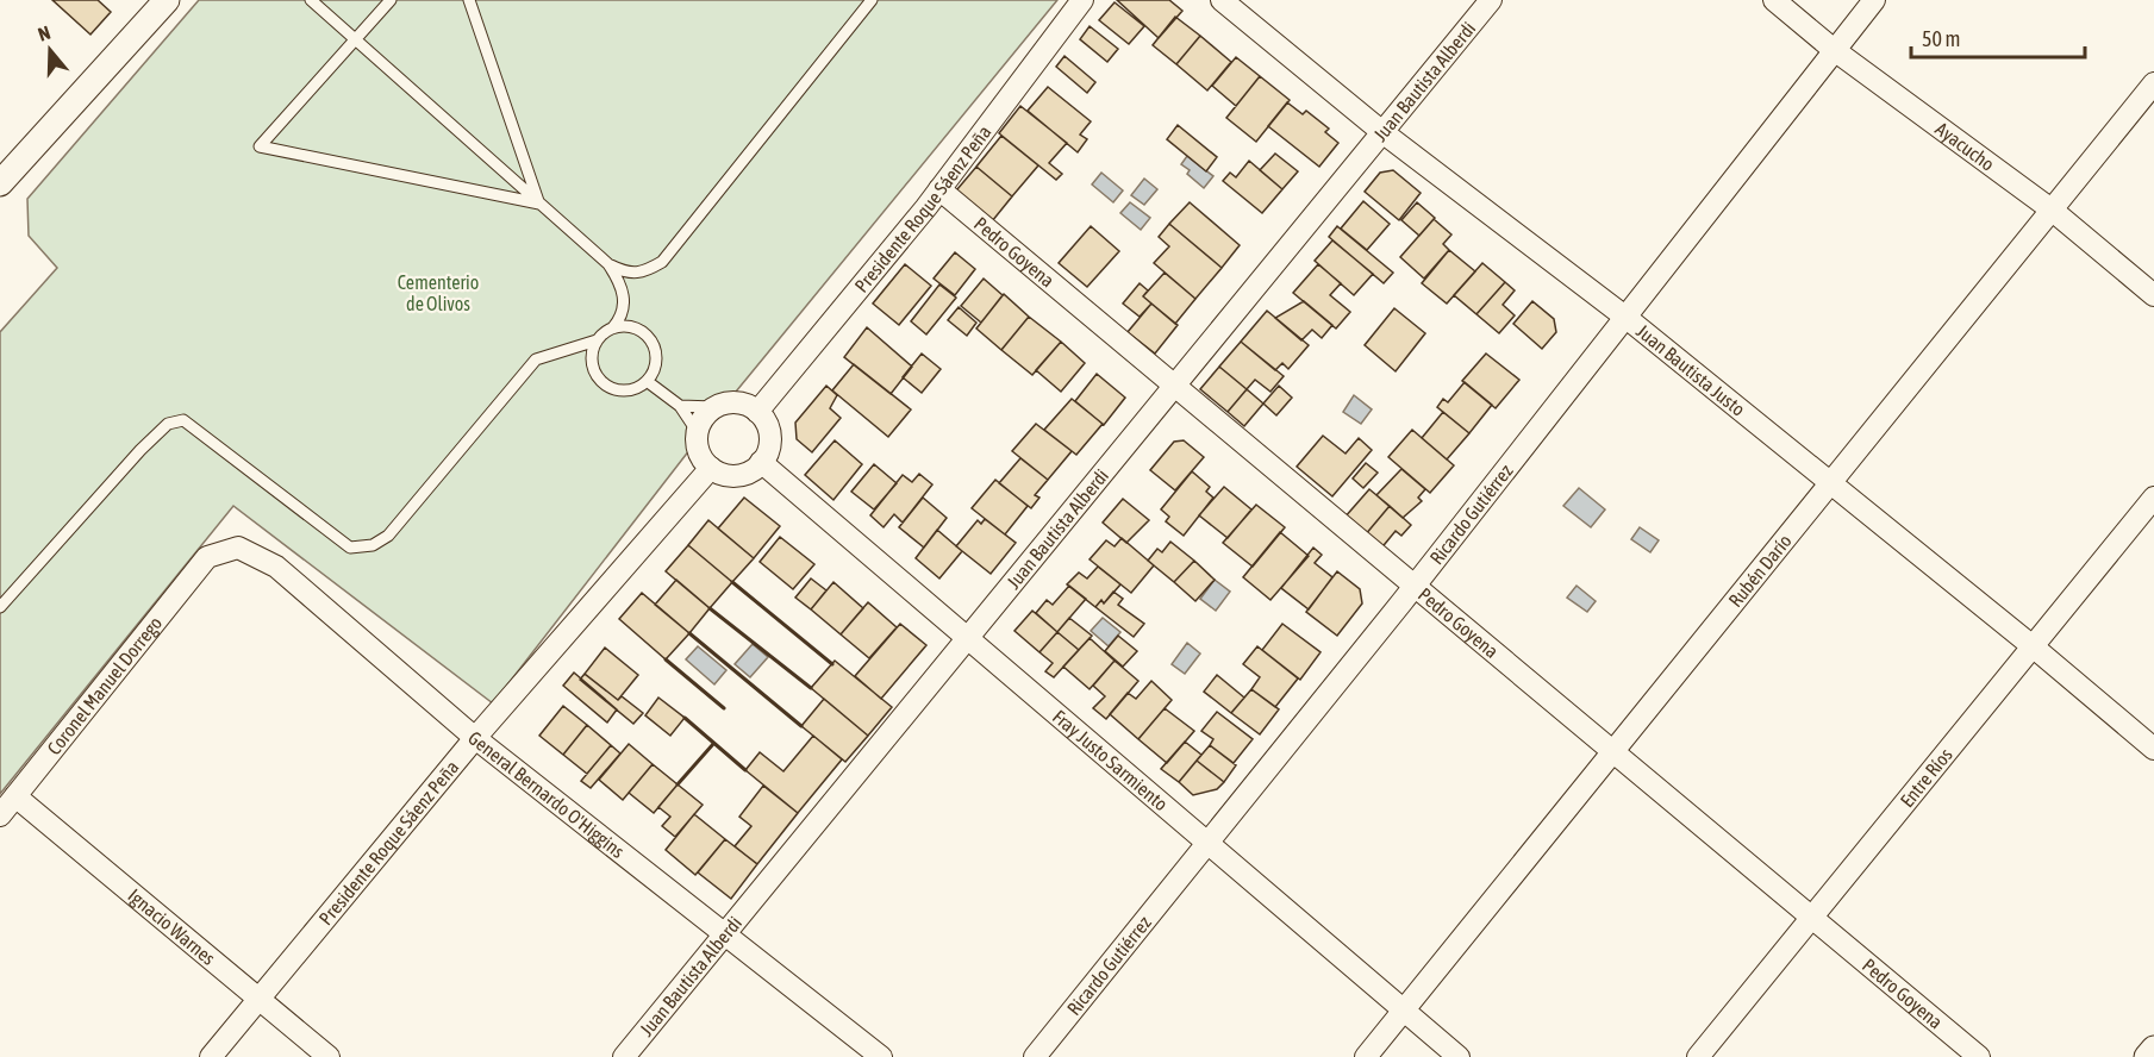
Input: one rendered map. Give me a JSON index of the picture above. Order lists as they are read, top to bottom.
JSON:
{
  "streets": {
    "street": [
      "Juan Bautista Alberdi",
      "Ayacucho",
      "Presidente Roque Sáenz Peña",
      "Pedro Goyena",
      "Juan Bautista Justo",
      "Ricardo Gutiérrez",
      "Rubén Darío",
      "Coronel Manuel Dorrego",
      "Fray Justo Sarmiento",
      "Entre Ríos",
      "General Bernardo O'Higgins",
      "Ignacio Warnes"
    ]
  },
  "crossings": [
    ["Juan Bautista Alberdi", "Pedro Goyena"],
    ["Juan Bautista Alberdi", "Juan Bautista Justo"],
    ["Juan Bautista Alberdi", "Fray Justo Sarmiento"],
    ["Juan Bautista Alberdi", "General Bernardo O'Higgins"],
    ["Ayacucho", "Ricardo Gutiérrez"],
    ["Ayacucho", "Rubén Darío"],
    ["Presidente Roque Sáenz Peña", "Pedro Goyena"],
    ["Presidente Roque Sáenz Peña", "Fray Justo Sarmiento"],
    ["Presidente Roque Sáenz Peña", "General Bernardo O'Higgins"],
    ["Presidente Roque Sáenz Peña", "Ignacio Warnes"],
    ["Pedro Goyena", "Ricardo Gutiérrez"],
    ["Pedro Goyena", "Rubén Darío"],
    ["Pedro Goyena", "Entre Ríos"],
    ["Juan Bautista Justo", "Ricardo Gutiérrez"],
    ["Juan Bautista Justo", "Rubén Darío"],
    ["Juan Bautista Justo", "Entre Ríos"],
    ["Ricardo Gutiérrez", "Fray Justo Sarmiento"],
    ["Rubén Darío", "Fray Justo Sarmiento"],
    ["Coronel Manuel Dorrego", "General Bernardo O'Higgins"],
    ["Coronel Manuel Dorrego", "Ignacio Warnes"]
  ],
  "parks": ["Cementerio de Olivos"],
  "scale_bar": "50 m",
  "north": "top"
}
